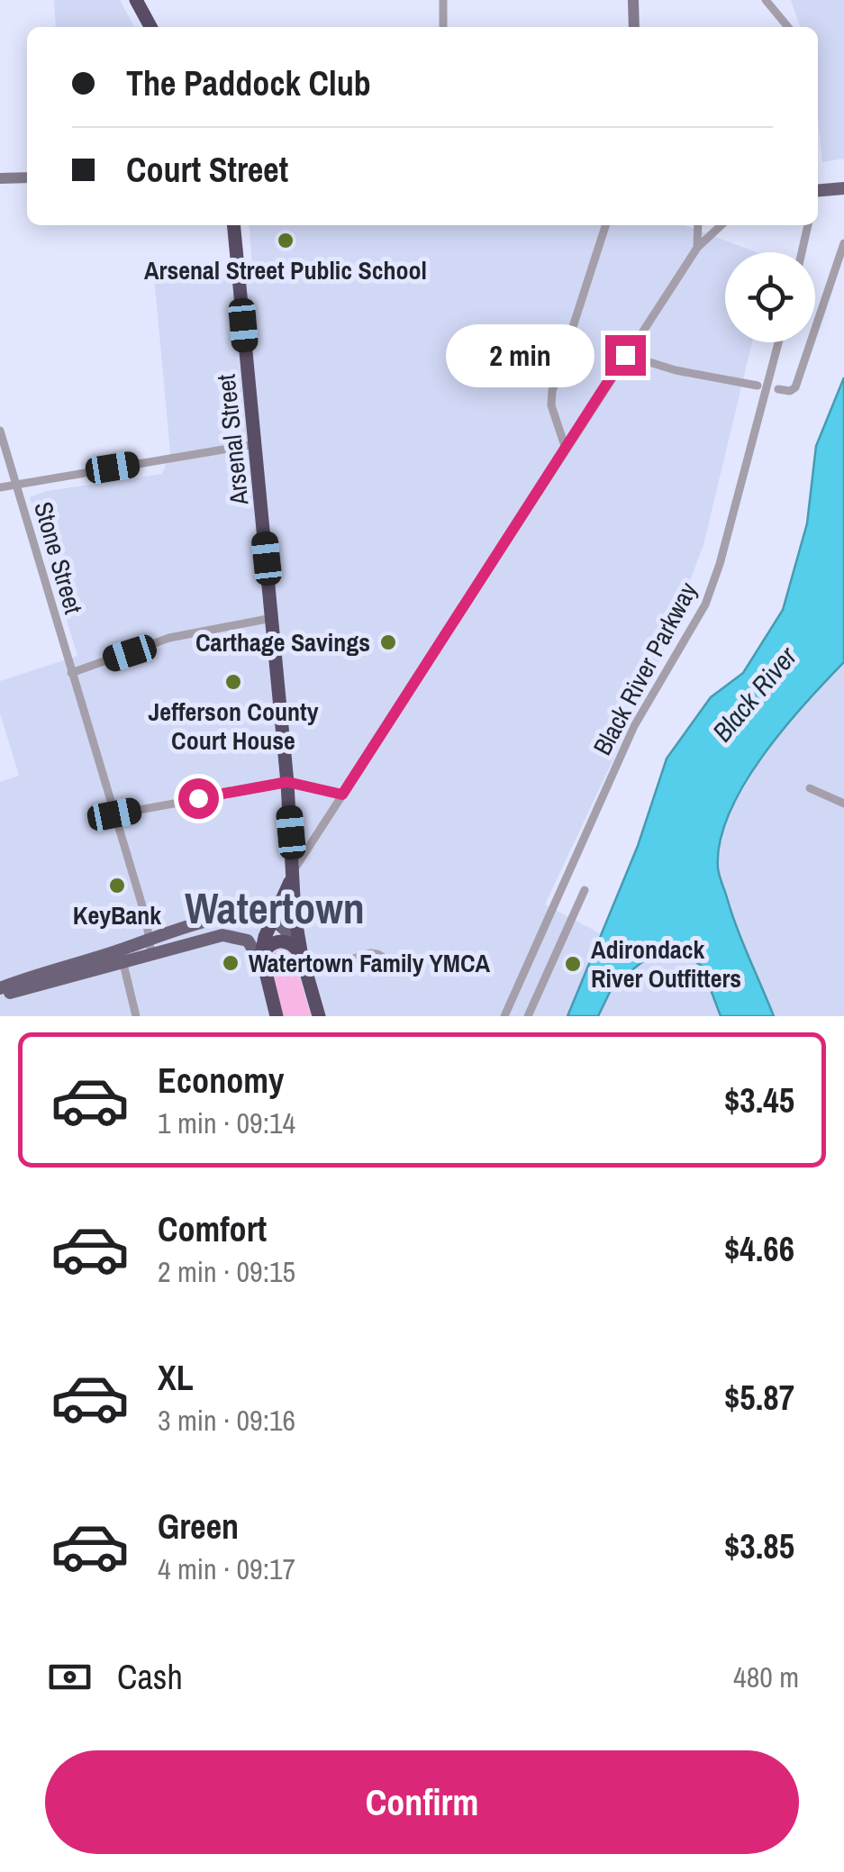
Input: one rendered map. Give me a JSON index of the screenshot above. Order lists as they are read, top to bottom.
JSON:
{
  "streets": {
    "highway": ["Arsenal Street"],
    "street": ["Stone Street", "Black River Parkway"]
  },
  "districts": ["Watertown"],
  "water": ["Black River"],
  "places": [
    "Arsenal Street Public School",
    "Carthage Savings",
    "Jefferson County Court House",
    "KeyBank",
    "Watertown Family YMCA",
    "Adirondack River Outfitters"
  ],
  "page": {
    "banner": ["The Paddock Club", "Court Street"],
    "bubble": "2 min",
    "list": [
      {
        "name": "Economy",
        "note": "1 min · 09:14",
        "value": "$3.45"
      },
      {
        "name": "Comfort",
        "note": "2 min · 09:15",
        "value": "$4.66"
      },
      {
        "name": "XL",
        "note": "3 min · 09:16",
        "value": "$5.87"
      },
      {
        "name": "Green",
        "note": "4 min · 09:17",
        "value": "$3.85"
      }
    ],
    "pay": ["Cash", "480 m"],
    "buttons": "Confirm"
  }
}
